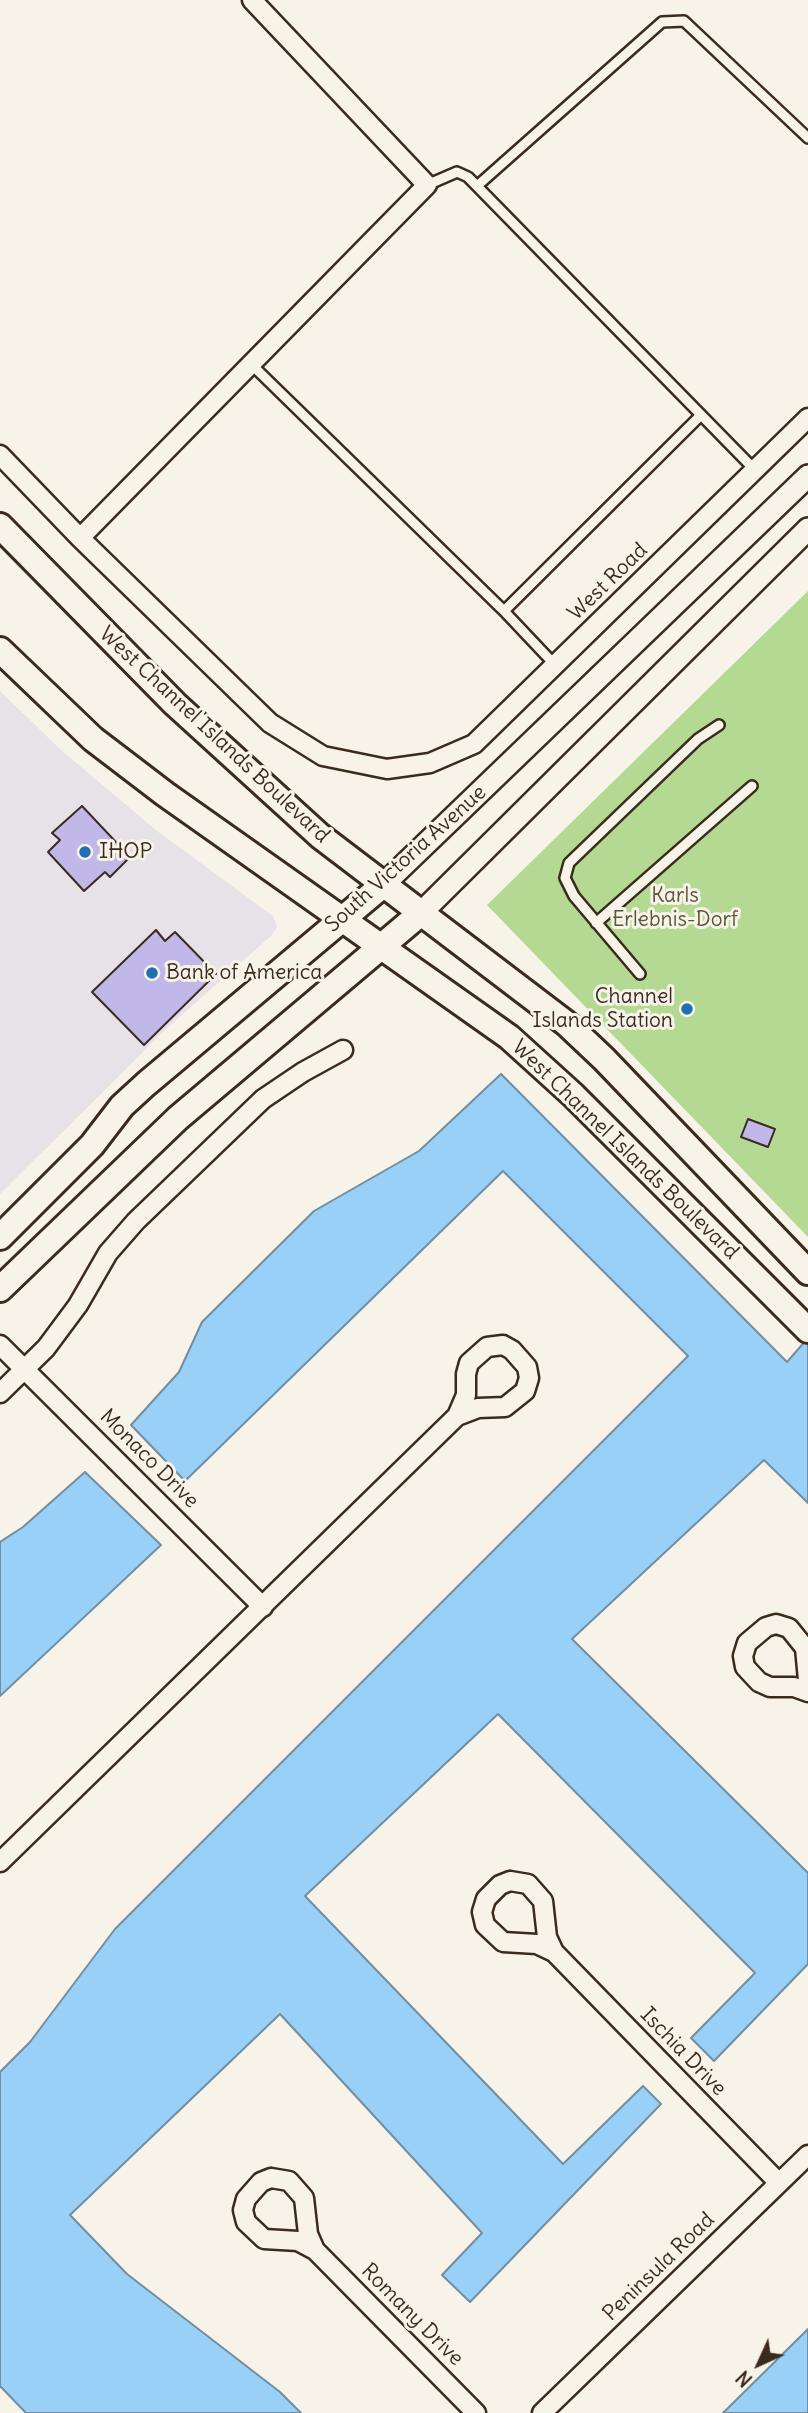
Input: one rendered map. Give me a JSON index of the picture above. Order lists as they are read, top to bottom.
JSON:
{
  "streets": {
    "main road": ["West Channel Islands Boulevard", "South Victoria Avenue"],
    "street": [
      "West Road",
      "Monaco Drive",
      "Ischia Drive",
      "Peninsula Road",
      "Romany Drive"
    ]
  },
  "crossings": [
    ["West Channel Islands Boulevard", "South Victoria Avenue"],
    ["Ischia Drive", "Peninsula Road"]
  ],
  "parks": ["Karls Erlebnis-Dorf"],
  "places": ["IHOP", "Bank of America", "Channel Islands Station"],
  "north": "bottom left"
}
